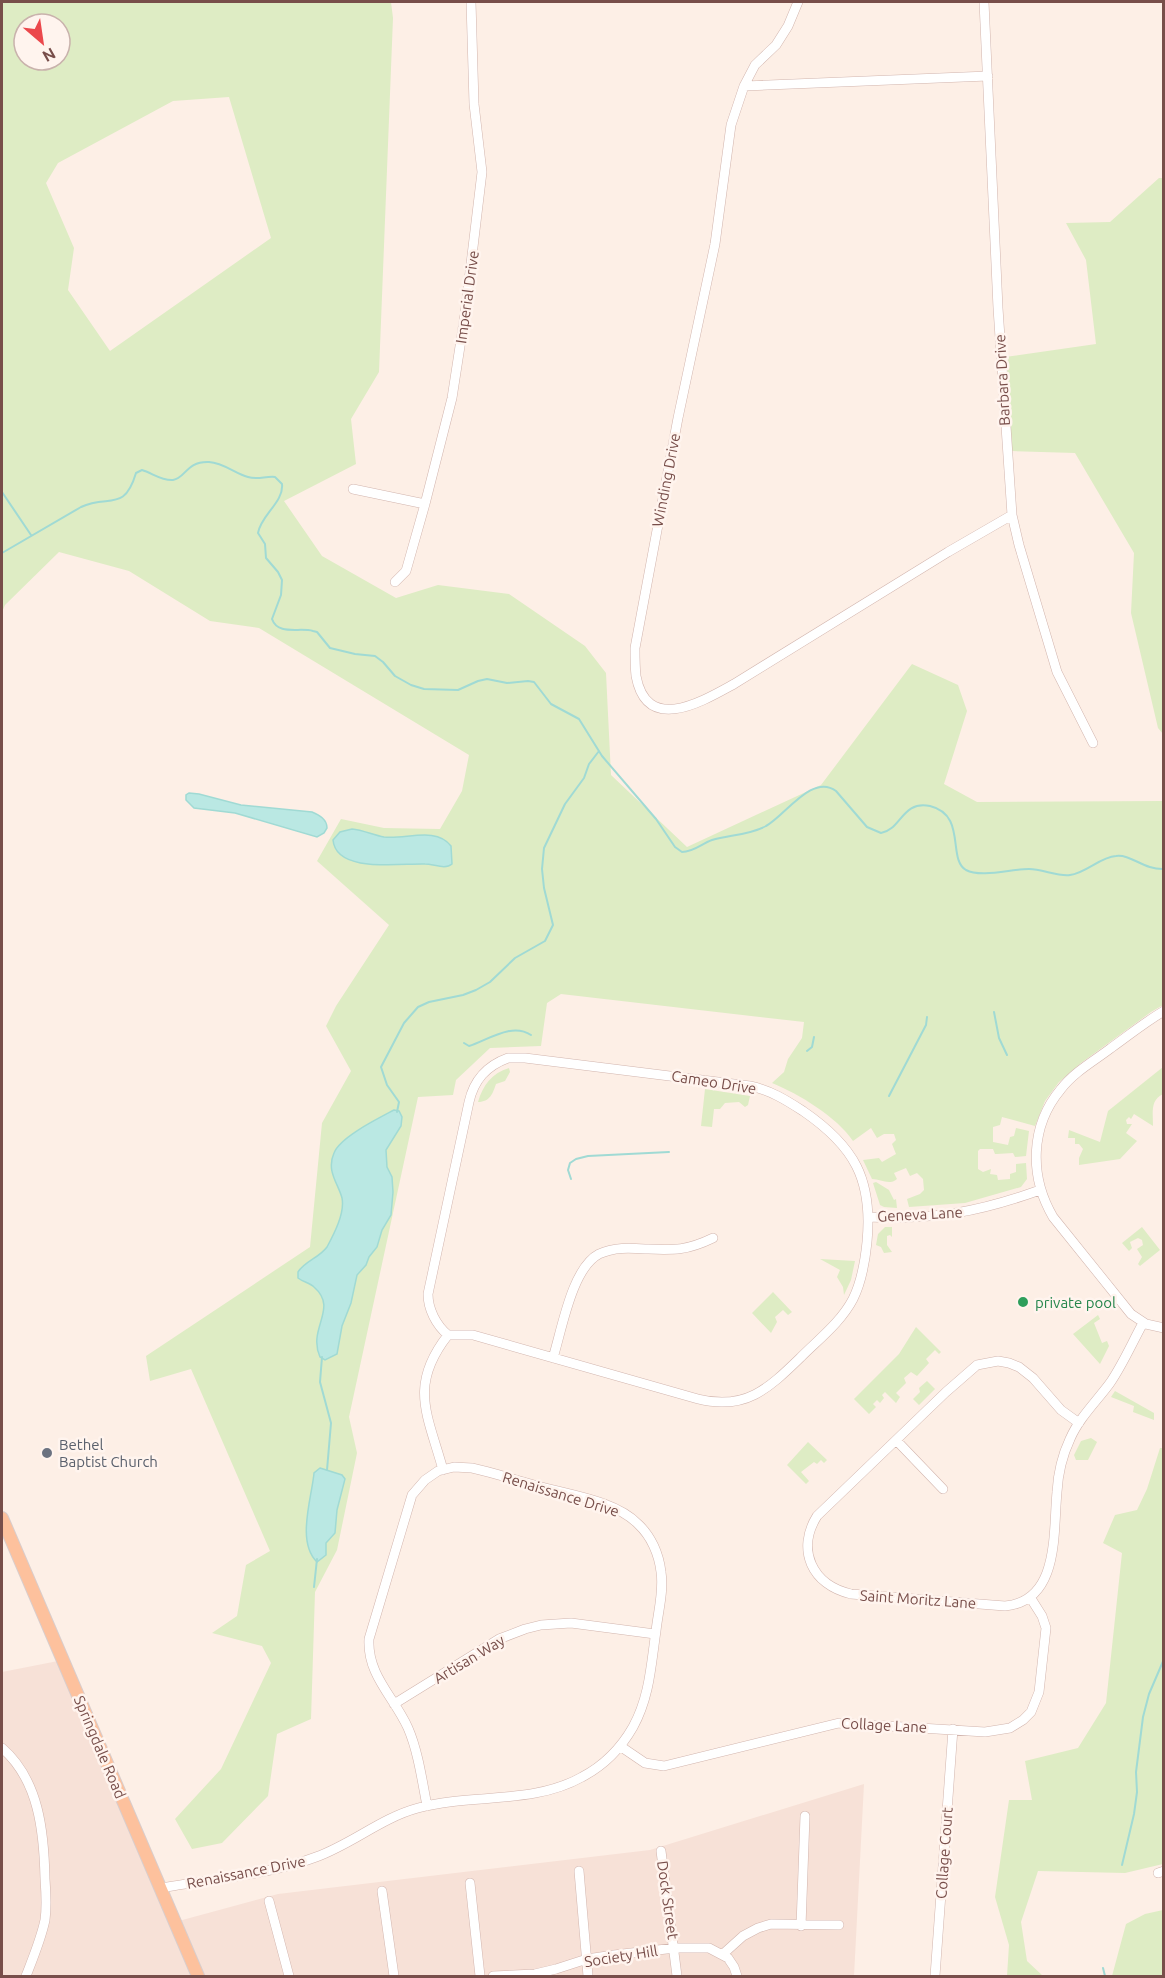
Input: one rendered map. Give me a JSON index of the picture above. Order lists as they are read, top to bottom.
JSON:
{
  "streets": {
    "main road": ["Springdale Road"],
    "street": [
      "Imperial Drive",
      "Barbara Drive",
      "Winding Drive",
      "Cameo Drive",
      "Geneva Lane",
      "Renaissance Drive",
      "Saint Moritz Lane",
      "Artisan Way",
      "Collage Lane",
      "Collage Court",
      "Dock Street",
      "Society Hill"
    ]
  },
  "crossings": [
    ["Barbara Drive", "Winding Drive"],
    ["Cameo Drive", "Geneva Lane"],
    ["Renaissance Drive", "Artisan Way"],
    ["Renaissance Drive", "Collage Lane"],
    ["Renaissance Drive", "Springdale Road"],
    ["Saint Moritz Lane", "Collage Lane"],
    ["Collage Lane", "Collage Court"],
    ["Dock Street", "Society Hill"]
  ],
  "places": ["private pool", "Bethel Baptist Church"],
  "north": "bottom right"
}
